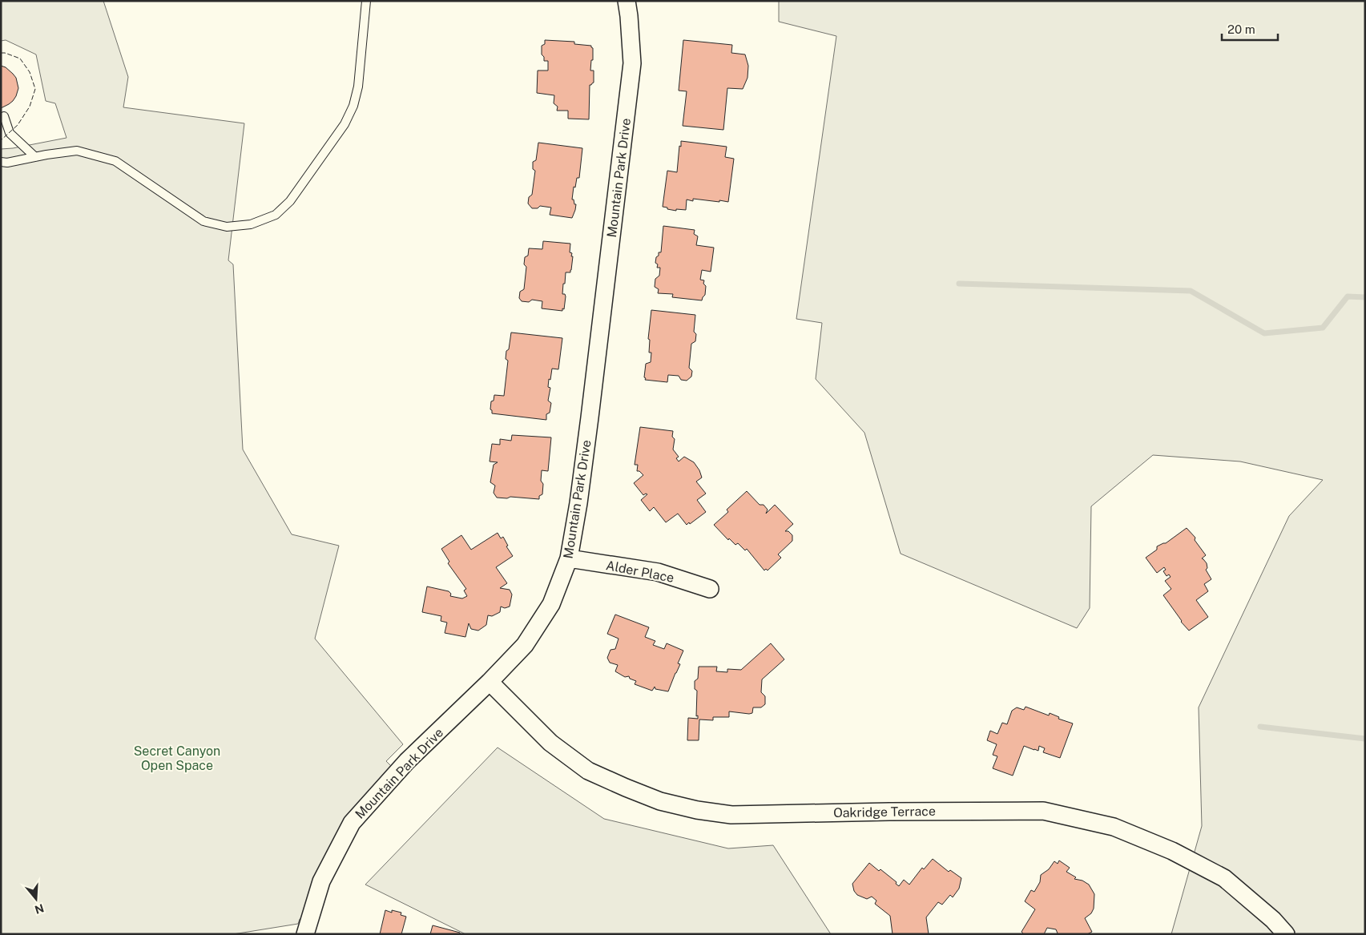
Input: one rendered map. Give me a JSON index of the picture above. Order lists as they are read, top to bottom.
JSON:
{
  "streets": {
    "street": ["Mountain Park Drive", "Alder Place", "Oakridge Terrace"]
  },
  "crossings": [
    ["Mountain Park Drive", "Alder Place"],
    ["Mountain Park Drive", "Oakridge Terrace"]
  ],
  "parks": ["Secret Canyon Open Space"],
  "scale_bar": "20 m",
  "north": "bottom"
}
